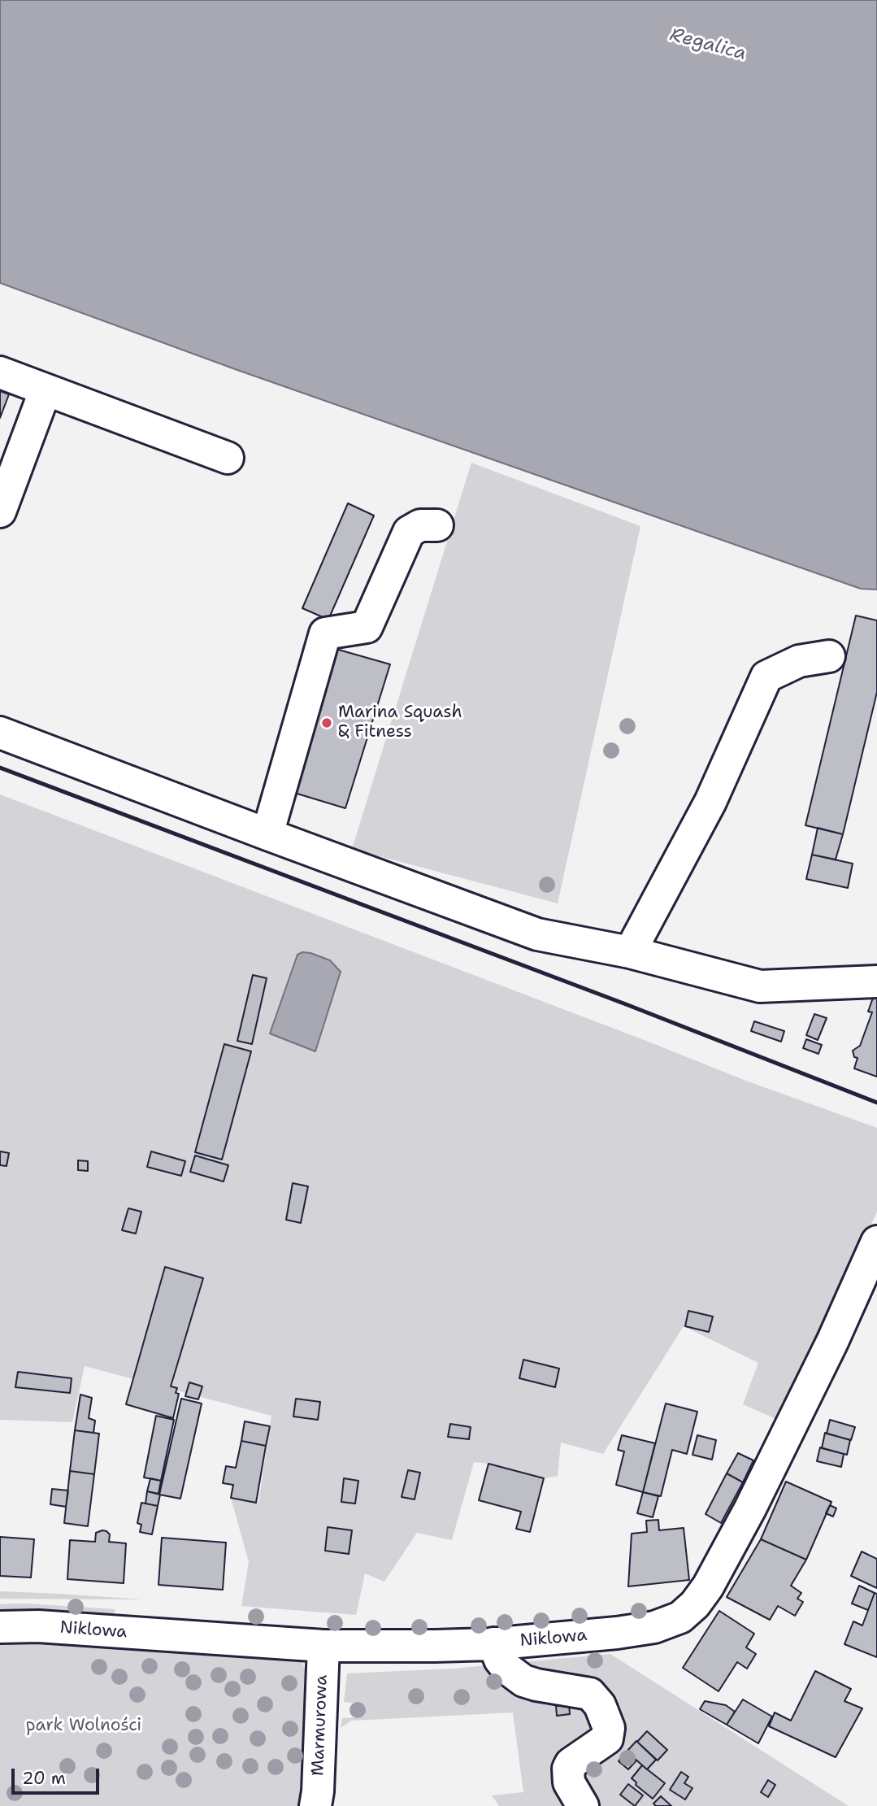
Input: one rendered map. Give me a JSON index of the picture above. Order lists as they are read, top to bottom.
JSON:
{
  "streets": {
    "street": ["Niklowa", "Marmurowa"]
  },
  "crossings": [
    ["Niklowa", "Marmurowa"]
  ],
  "water": ["Regalica"],
  "parks": ["park Wolności"],
  "places": ["Marina Squash & Fitness"],
  "scale_bar": "20 m"
}
